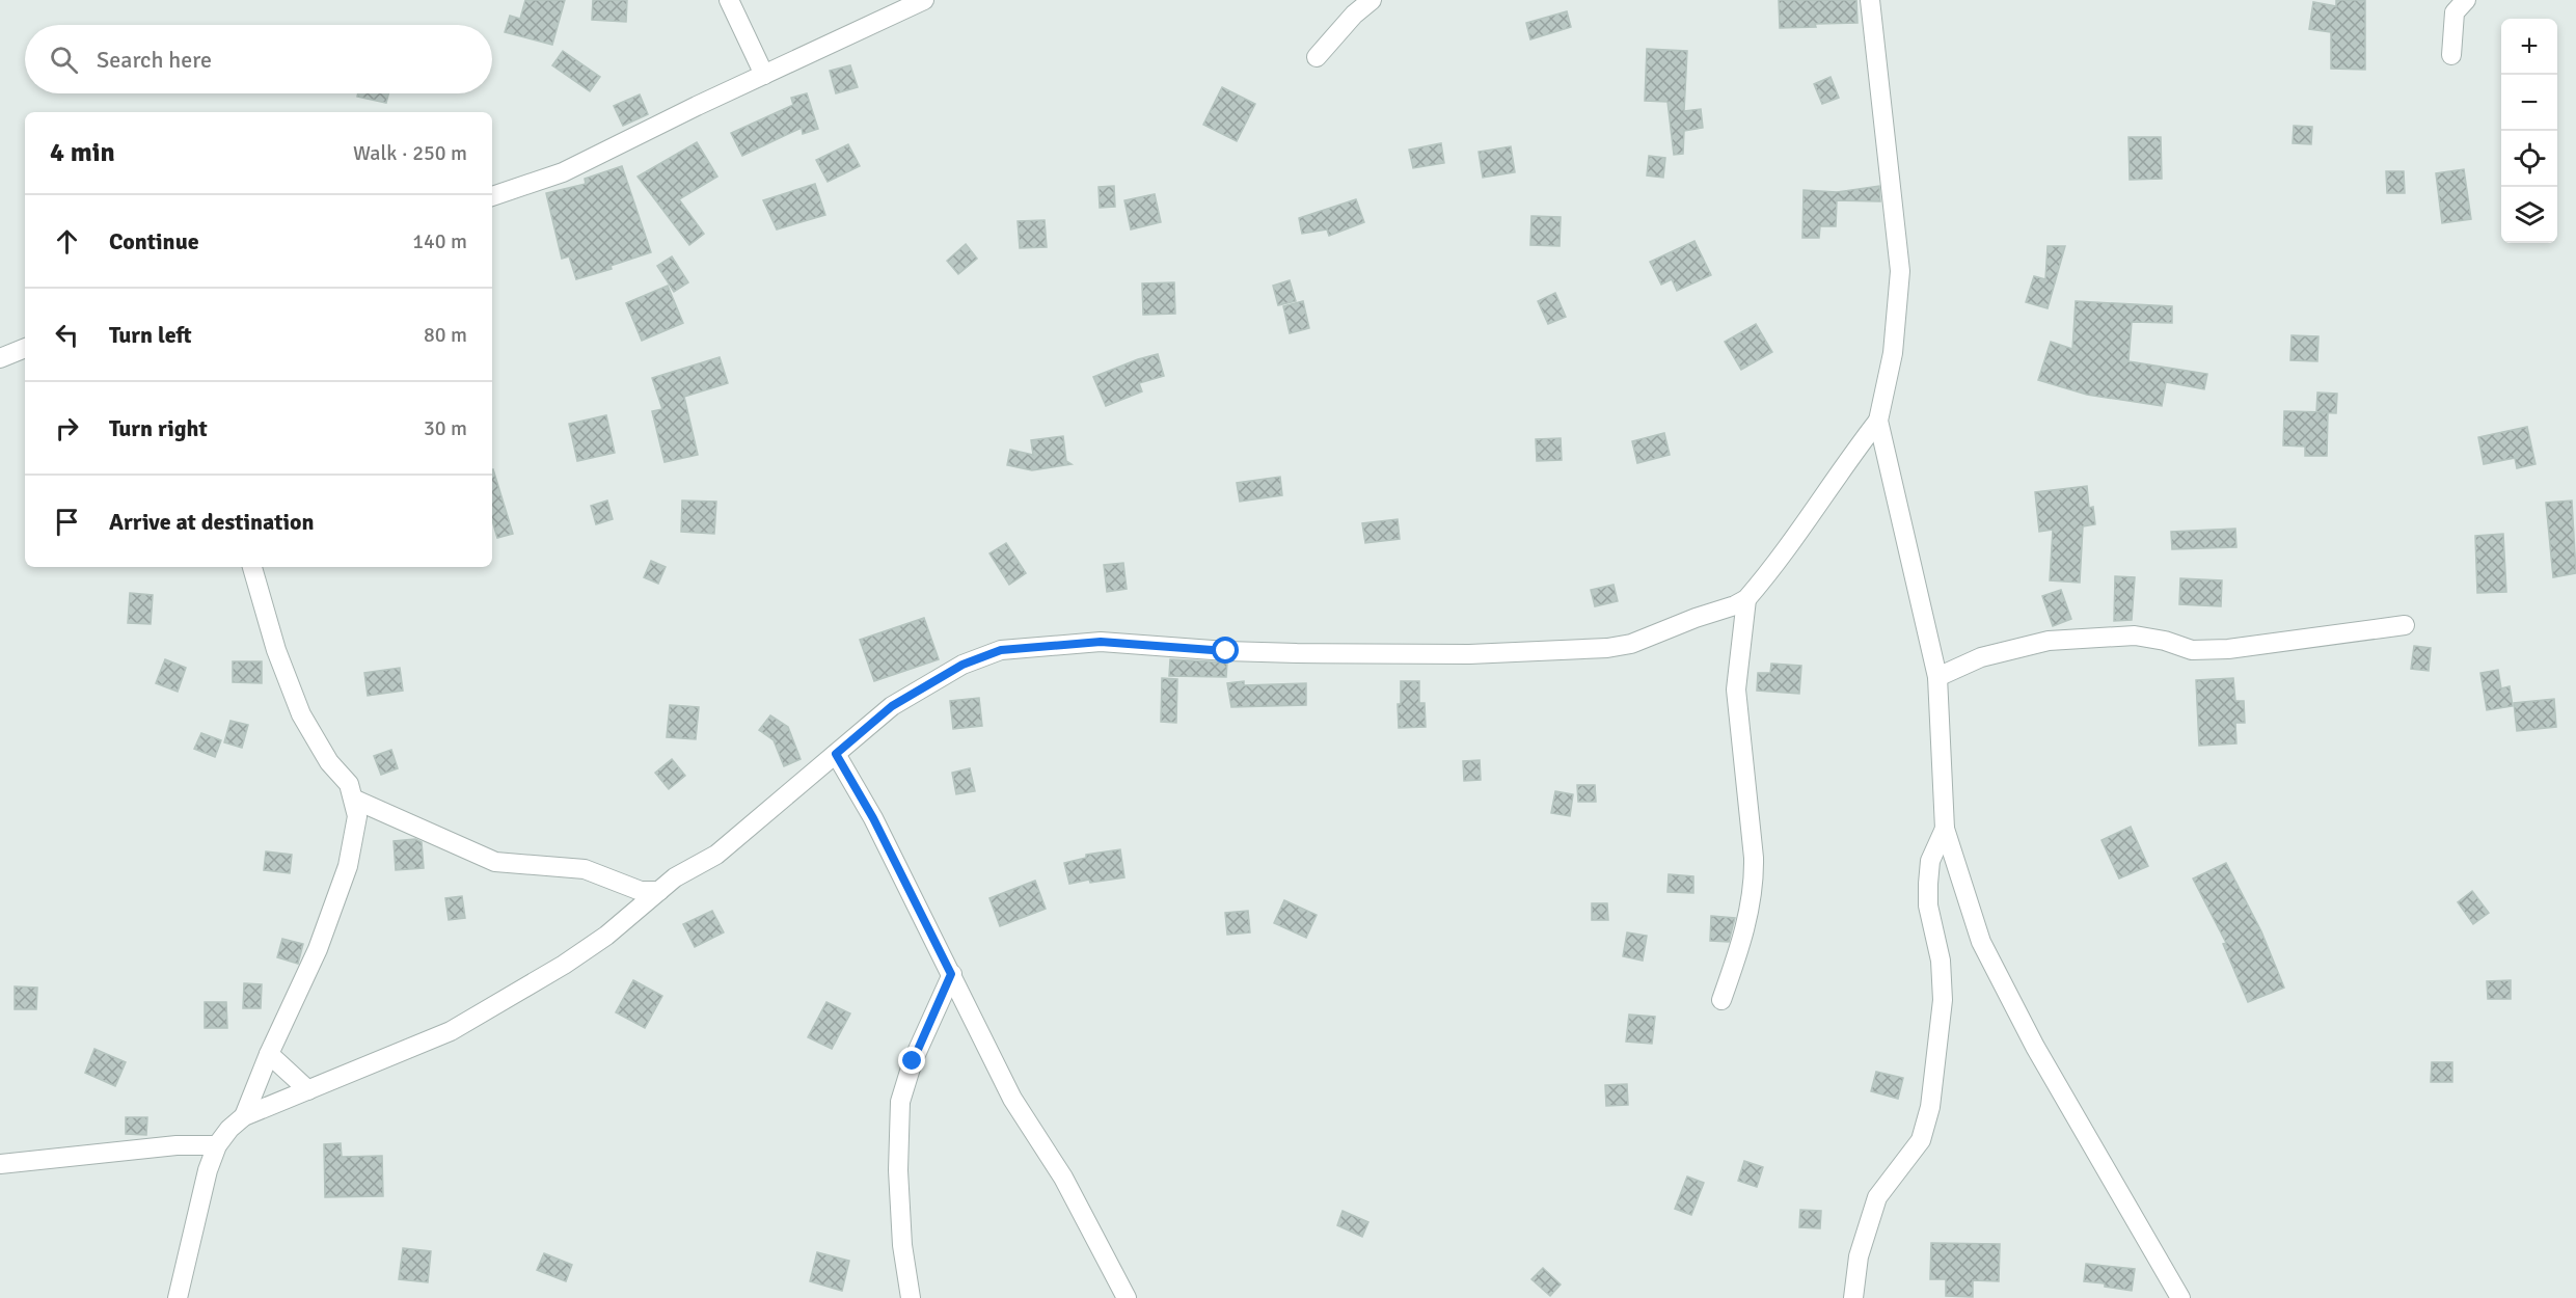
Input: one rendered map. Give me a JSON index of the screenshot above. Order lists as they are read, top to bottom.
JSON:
{
  "page": {
    "map_buttons": ["+", "−"],
    "search": "Search here",
    "heading": ["4 min", "Walk · 250 m"],
    "list": [
      ["Continue", "140 m"],
      ["Turn left", "80 m"],
      ["Turn right", "30 m"],
      "Arrive at destination"
    ]
  }
}
